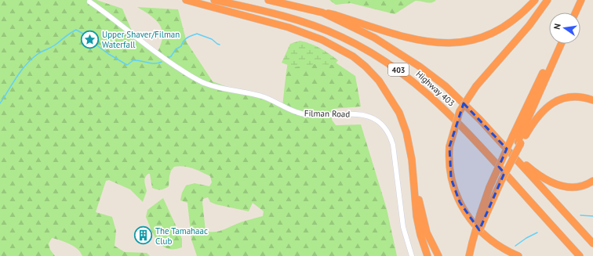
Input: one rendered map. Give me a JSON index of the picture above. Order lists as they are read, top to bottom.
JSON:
{
  "streets": {
    "highway": ["403", "Highway 403"],
    "street": ["Filman Road"]
  },
  "places": {
    "place": ["Upper Shaver/Filman Waterfall"],
    "building": ["The Tamahaac Club"]
  },
  "north": "left"
}
